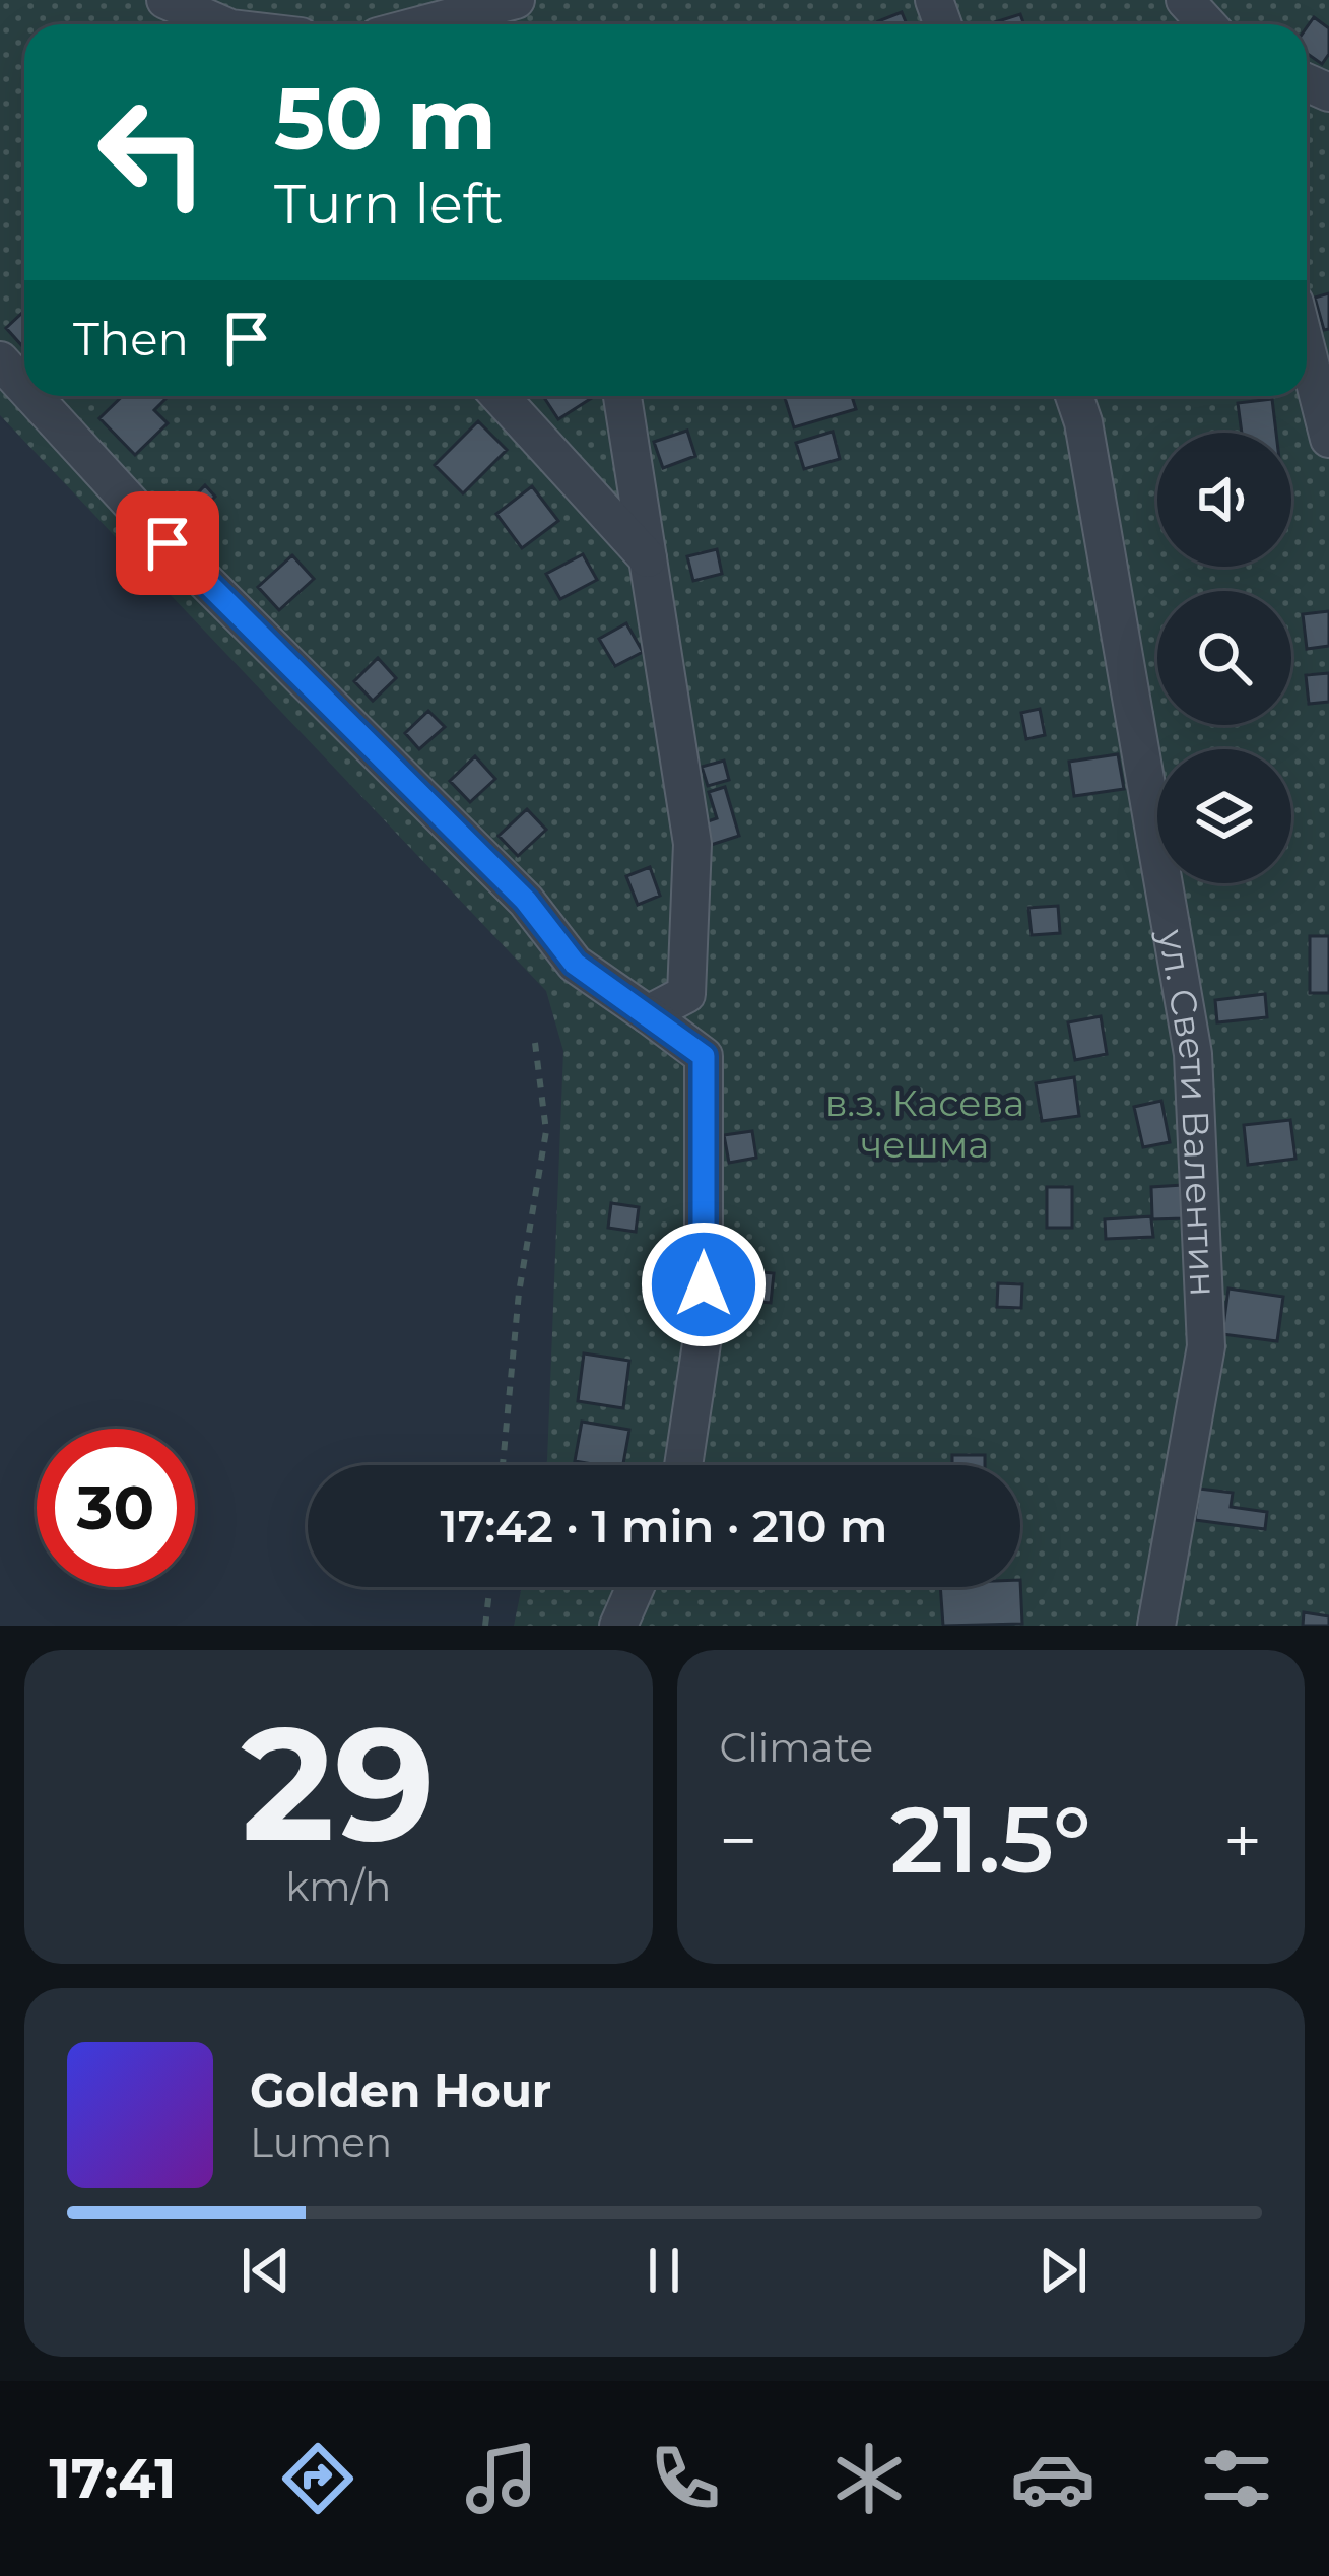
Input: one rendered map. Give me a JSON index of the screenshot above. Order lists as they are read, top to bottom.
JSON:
{
  "streets": {
    "street": ["ул. Свети Валентин"]
  },
  "parks": ["в.з. Касева чешма"],
  "page": {
    "turn": ["50 m", "Turn left"],
    "then": "Then",
    "limit": "30",
    "trip": "17:42 · 1 min · 210 m",
    "tile": [
      ["29", "km/h"],
      "Climate"
    ],
    "heat": ["−", "21.5°", "+"],
    "song": ["Golden Hour", "Lumen"],
    "tabs": "17:41"
  }
}
